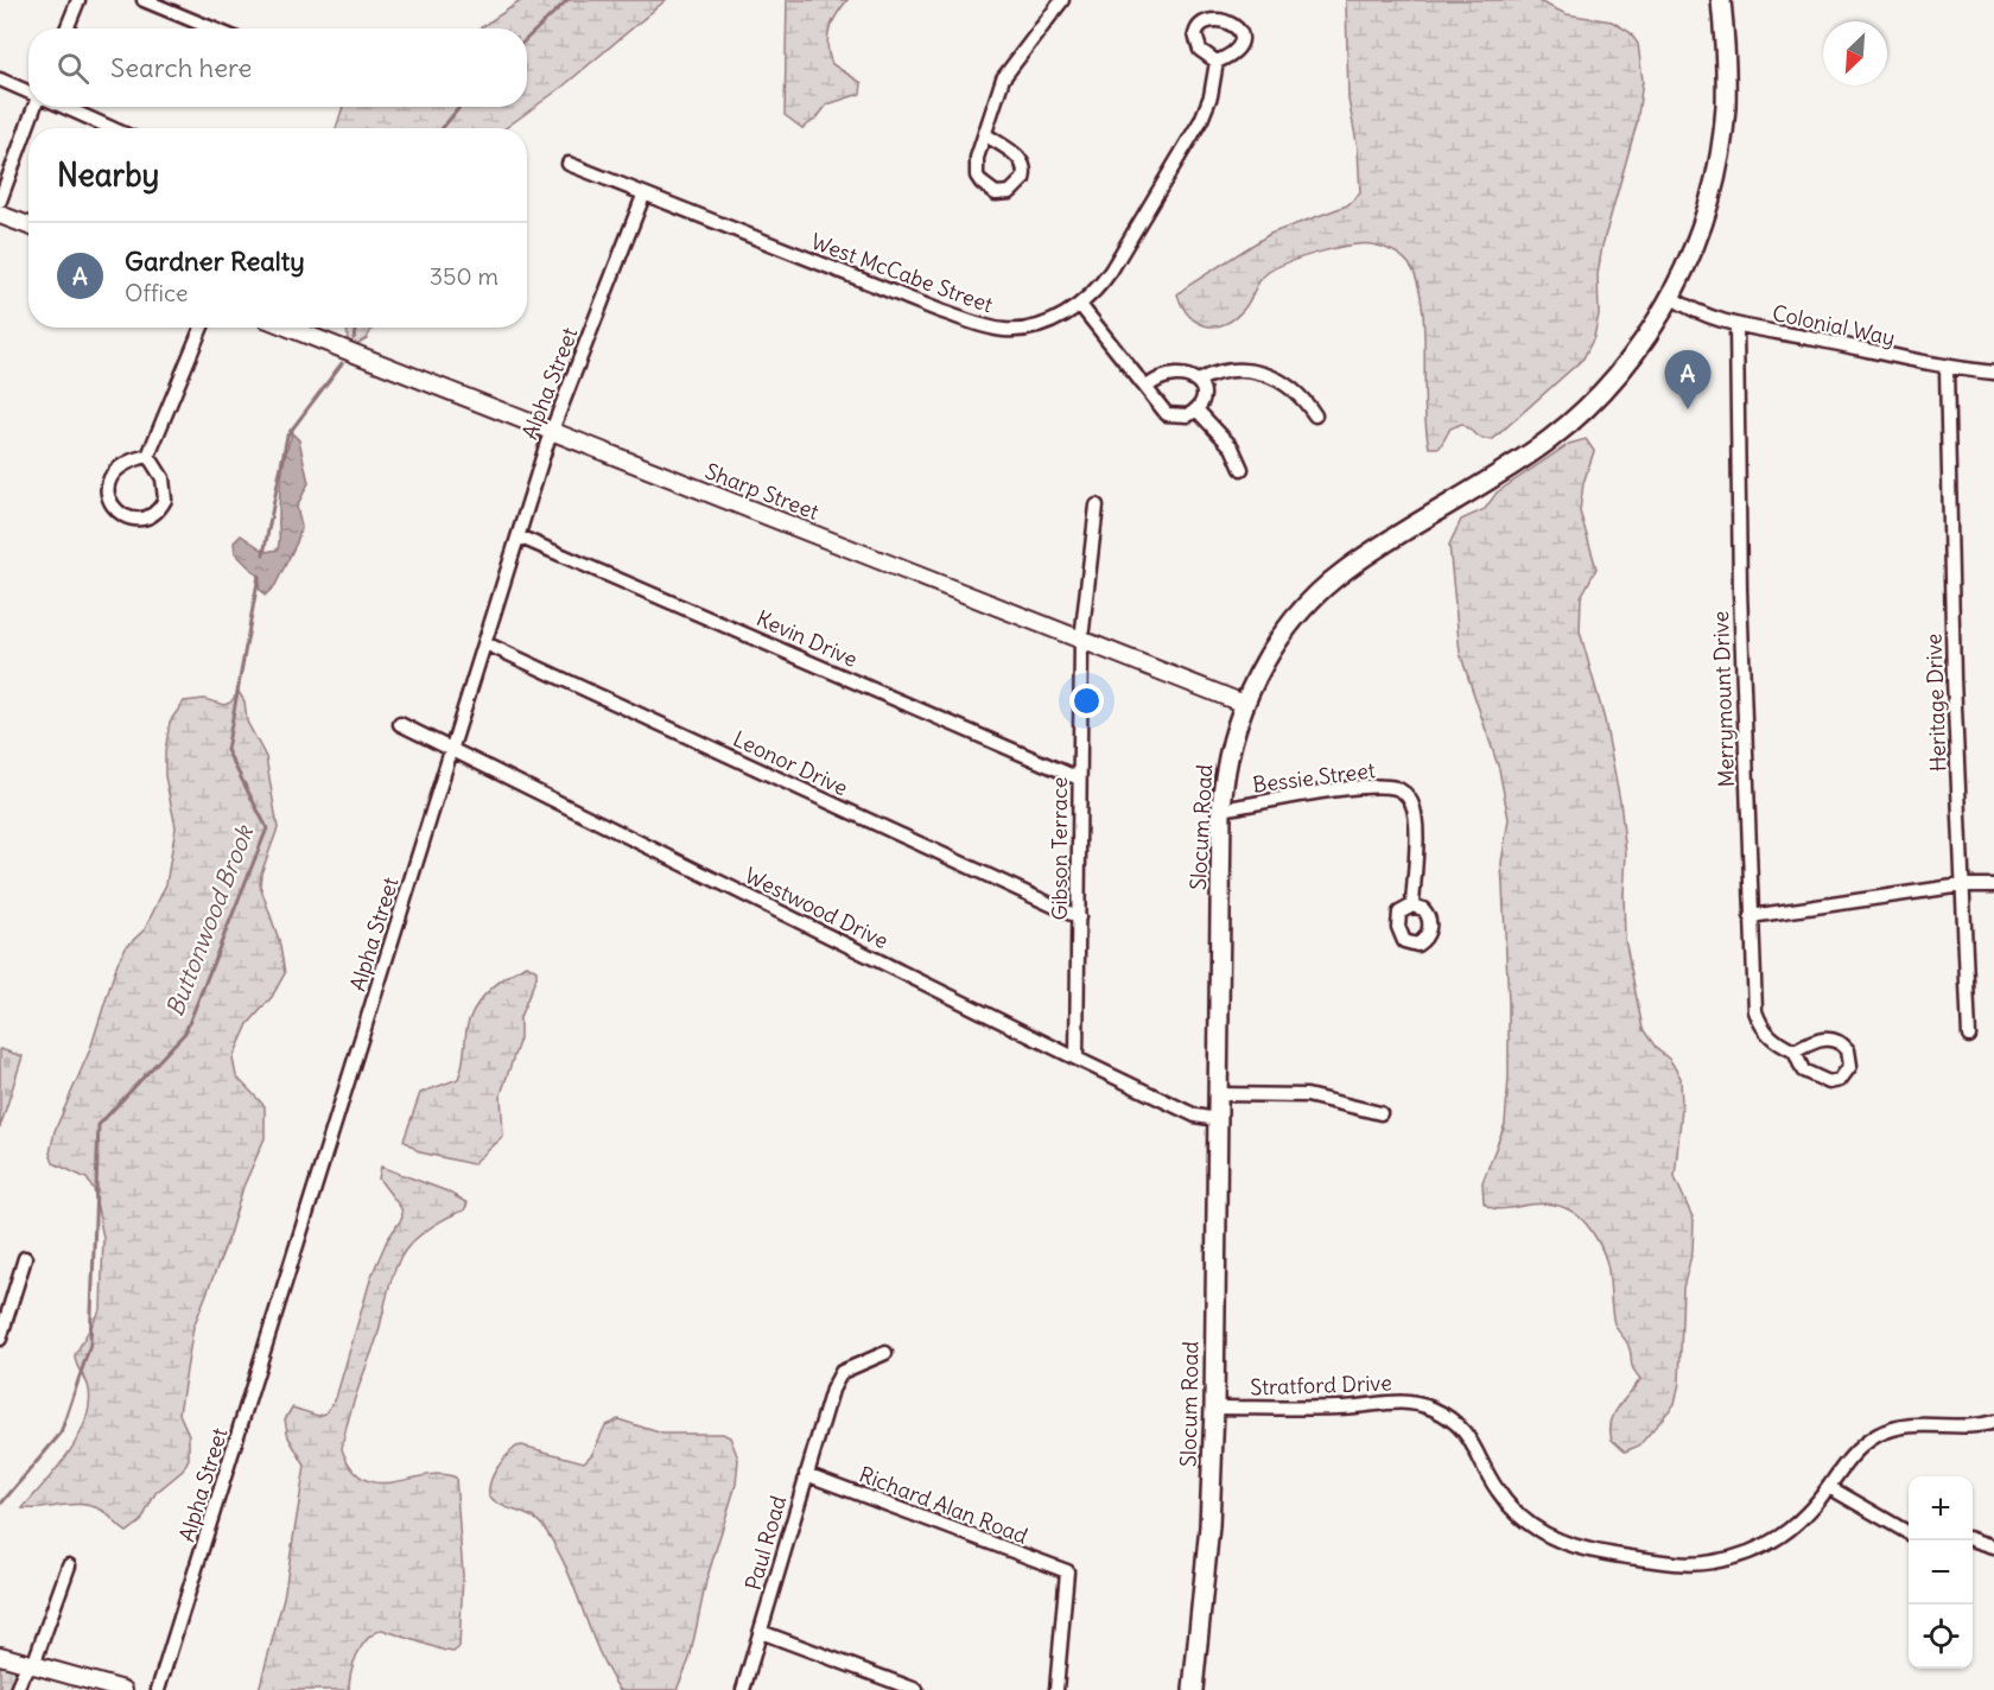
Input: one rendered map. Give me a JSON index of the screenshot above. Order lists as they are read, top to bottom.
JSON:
{
  "streets": {
    "main road": ["Slocum Road"],
    "street": [
      "West McCabe Street",
      "Colonial Way",
      "Alpha Street",
      "Sharp Street",
      "Kevin Drive",
      "Merrymount Drive",
      "Heritage Drive",
      "Leonor Drive",
      "Bessie Street",
      "Gibson Terrace",
      "Westwood Drive",
      "Stratford Drive",
      "Richard Alan Road",
      "Paul Road"
    ]
  },
  "crossings": [
    ["West McCabe Street", "Alpha Street"],
    ["Colonial Way", "Merrymount Drive"],
    ["Colonial Way", "Heritage Drive"],
    ["Colonial Way", "Slocum Road"],
    ["Alpha Street", "Sharp Street"],
    ["Alpha Street", "Kevin Drive"],
    ["Alpha Street", "Leonor Drive"],
    ["Alpha Street", "Westwood Drive"],
    ["Sharp Street", "Slocum Road"],
    ["Sharp Street", "Gibson Terrace"],
    ["Kevin Drive", "Gibson Terrace"],
    ["Leonor Drive", "Gibson Terrace"],
    ["Bessie Street", "Slocum Road"],
    ["Slocum Road", "Westwood Drive"],
    ["Slocum Road", "Stratford Drive"],
    ["Gibson Terrace", "Westwood Drive"],
    ["Richard Alan Road", "Paul Road"]
  ],
  "water": ["Buttonwood Brook"],
  "north": "bottom left",
  "page": {
    "search": "Search here",
    "heading": "Nearby",
    "list": [
      {
        "mark": "A",
        "name": "Gardner Realty",
        "note": "Office",
        "value": "350 m"
      }
    ],
    "pins": "A",
    "map_buttons": ["+", "−"]
  }
}
